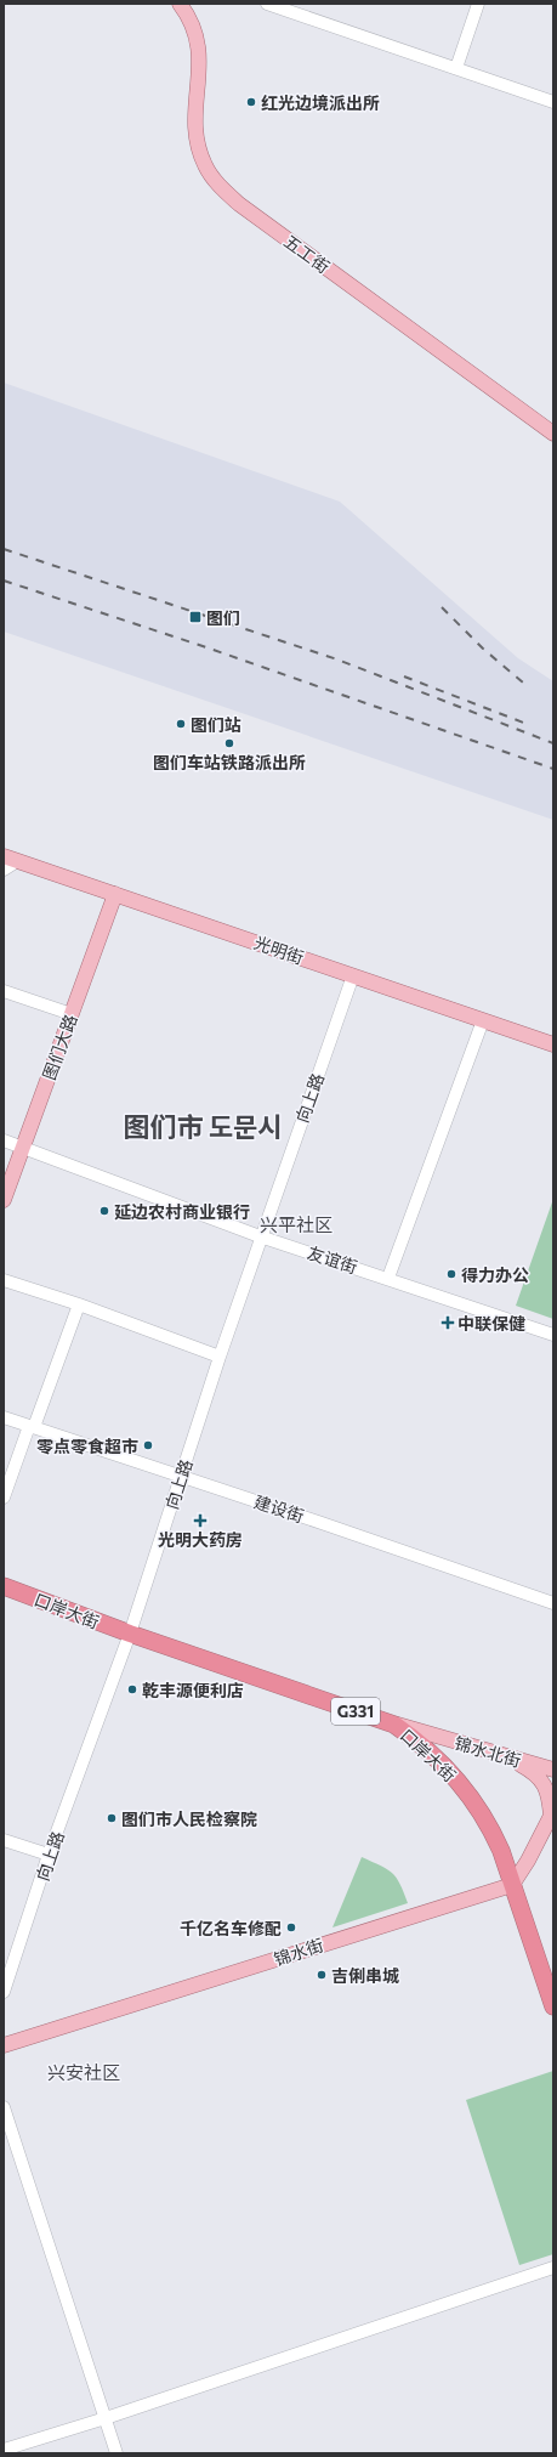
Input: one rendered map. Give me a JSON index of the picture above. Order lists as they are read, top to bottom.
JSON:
{
  "streets": {
    "highway": ["口岸大街", "G331"],
    "main road": [
      "五工街",
      "光明街",
      "图们大路",
      "锦水北街",
      "锦水街"
    ],
    "street": ["向上路", "友谊街", "建设街"]
  },
  "crossings": [
    ["光明街", "图们大路"],
    ["光明街", "向上路"],
    ["图们大路", "友谊街"],
    ["向上路", "友谊街"],
    ["向上路", "建设街"],
    ["向上路", "口岸大街"],
    ["口岸大街", "锦水北街"],
    ["口岸大街", "锦水街"]
  ],
  "districts": ["图们市 도문시", "兴平社区", "兴安社区"],
  "places": {
    "other": [
      "红光边境派出所",
      "图们站",
      "图们车站铁路派出所",
      "延边农村商业银行",
      "得力办公",
      "零点零食超市",
      "乾丰源便利店",
      "图们市人民检察院",
      "千亿名车修配",
      "吉俐串城"
    ],
    "transit": ["图们"],
    "health": ["中联保健", "光明大药房"]
  }
}
